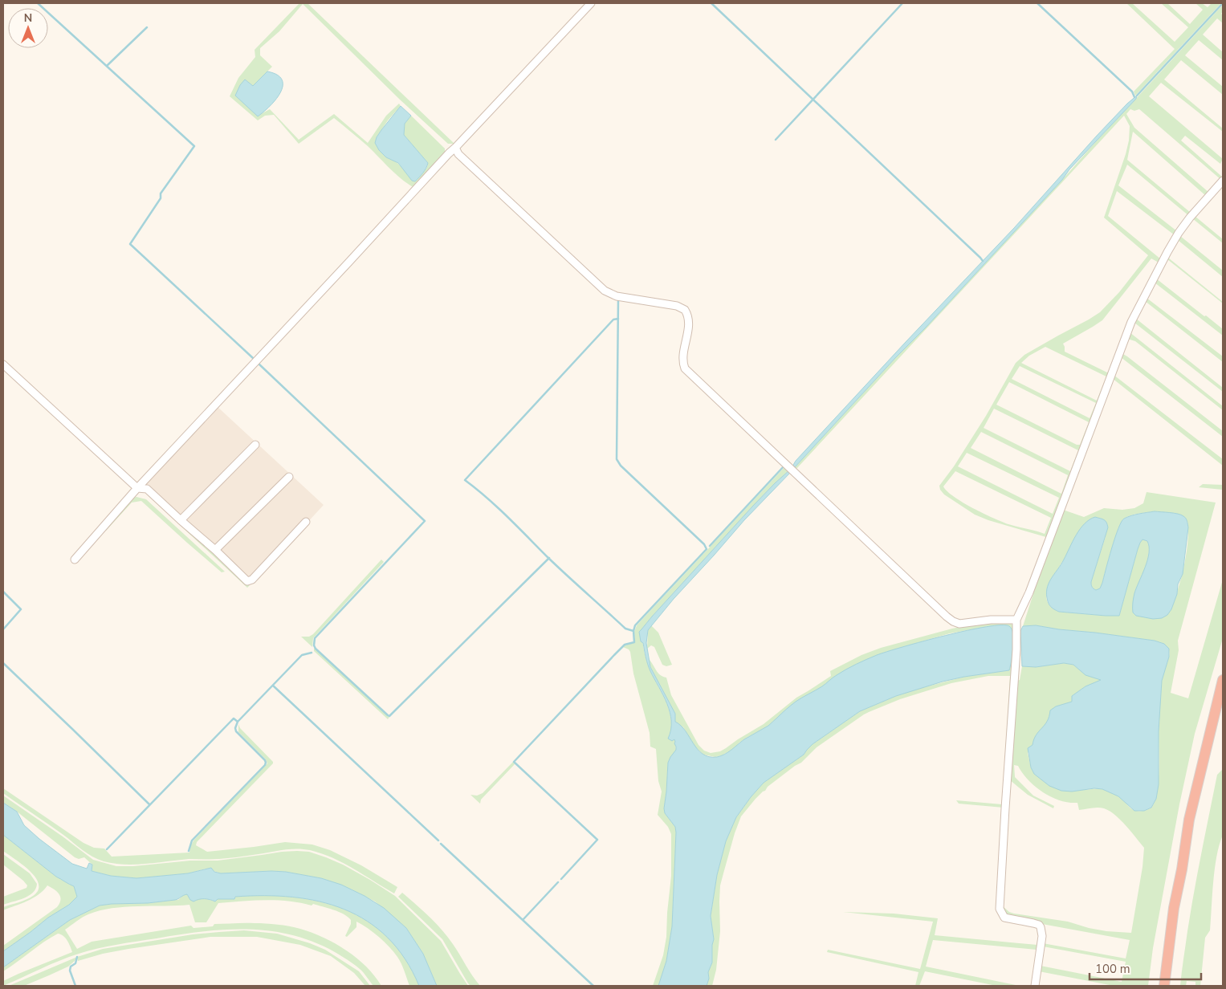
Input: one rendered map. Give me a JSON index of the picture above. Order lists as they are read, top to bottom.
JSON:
{
  "scale_bar": "100 m",
  "north": "top"
}
